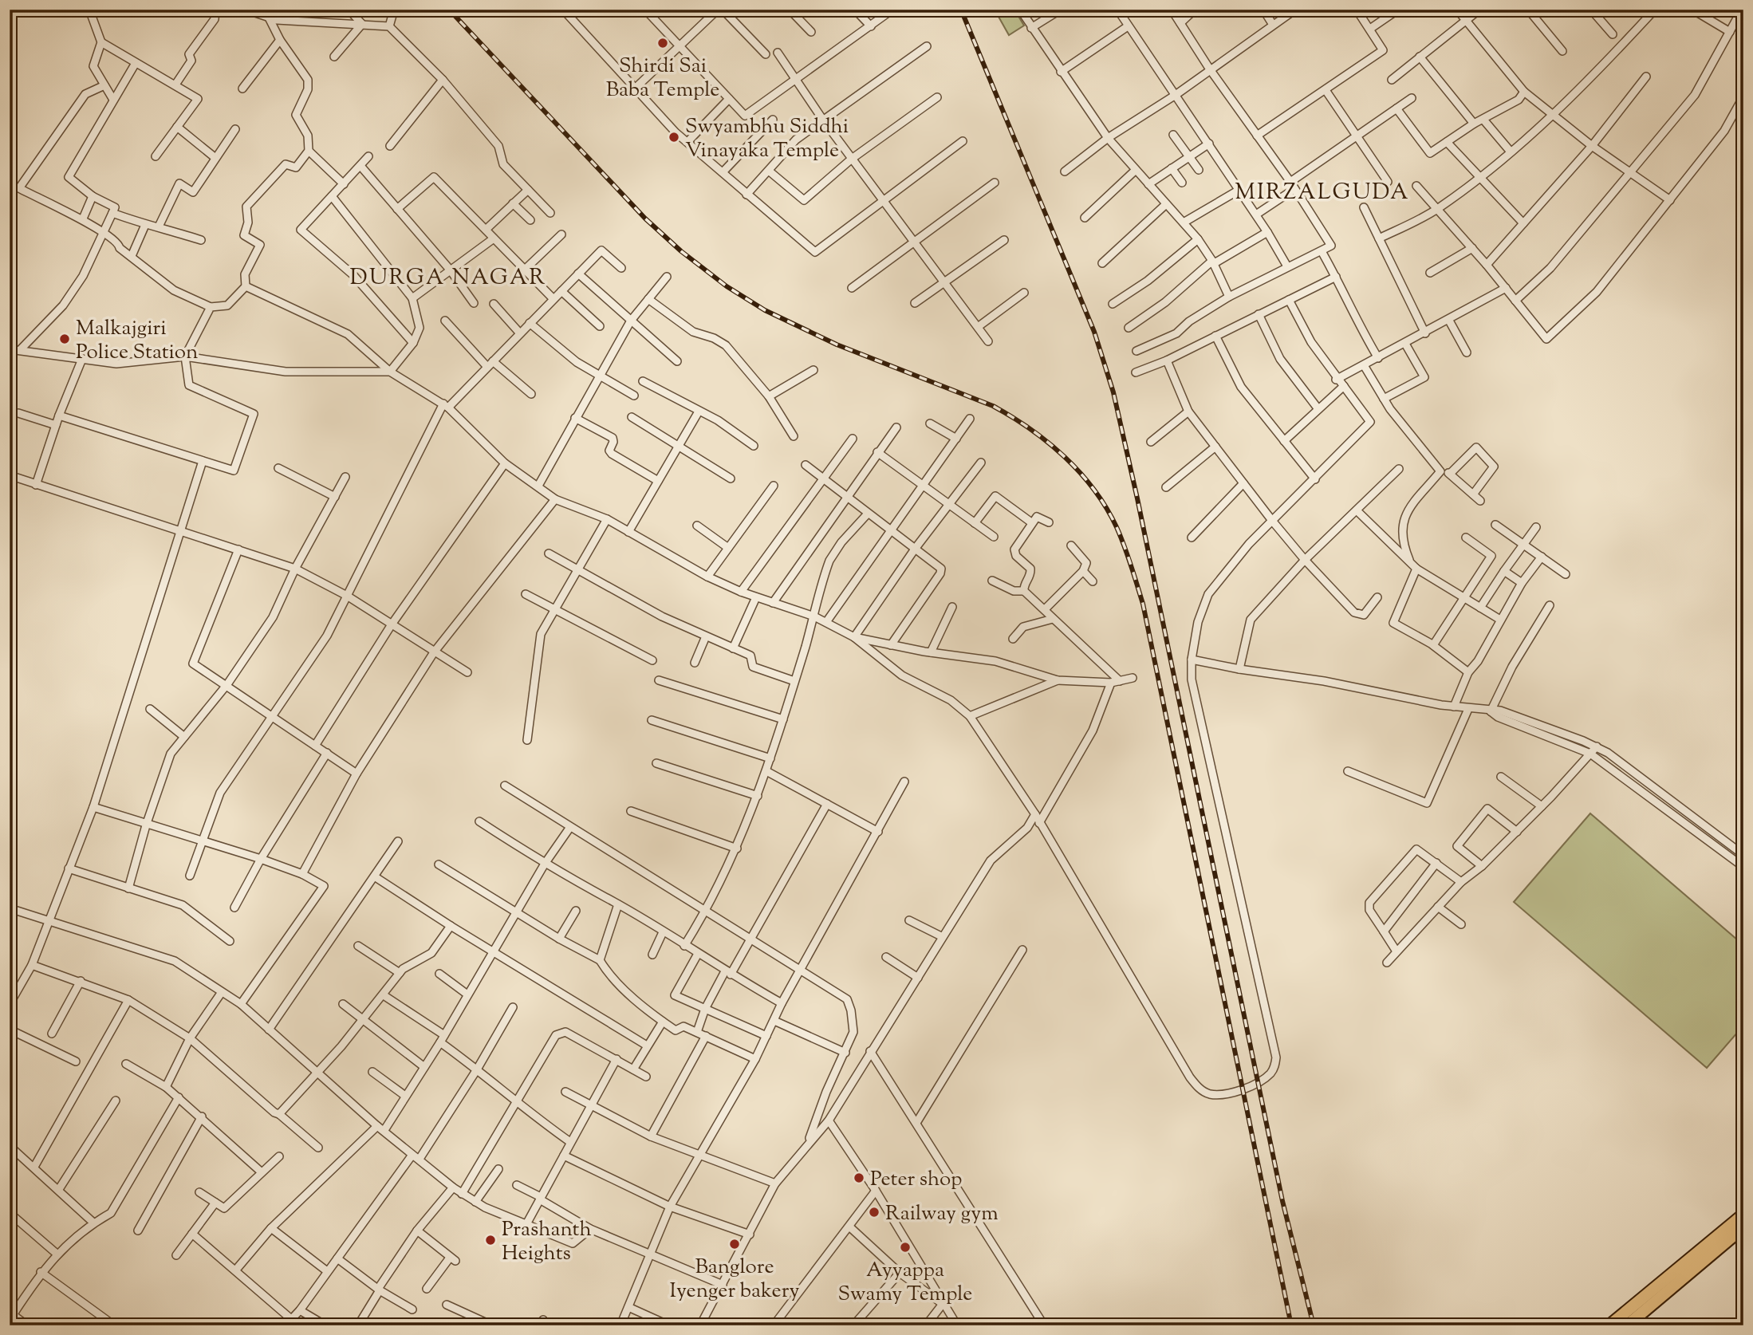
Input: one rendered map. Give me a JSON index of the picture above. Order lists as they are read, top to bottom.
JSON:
{
  "districts": ["MIRZALGUDA", "DURGA NAGAR"],
  "places": [
    "Shirdi Sai Baba Temple",
    "Swyambhu Siddhi Vinayaka Temple",
    "Malkajgiri Police Station",
    "Peter shop",
    "Railway gym",
    "Prashanth Heights",
    "Banglore Iyenger bakery",
    "Ayyappa Swamy Temple"
  ]
}
